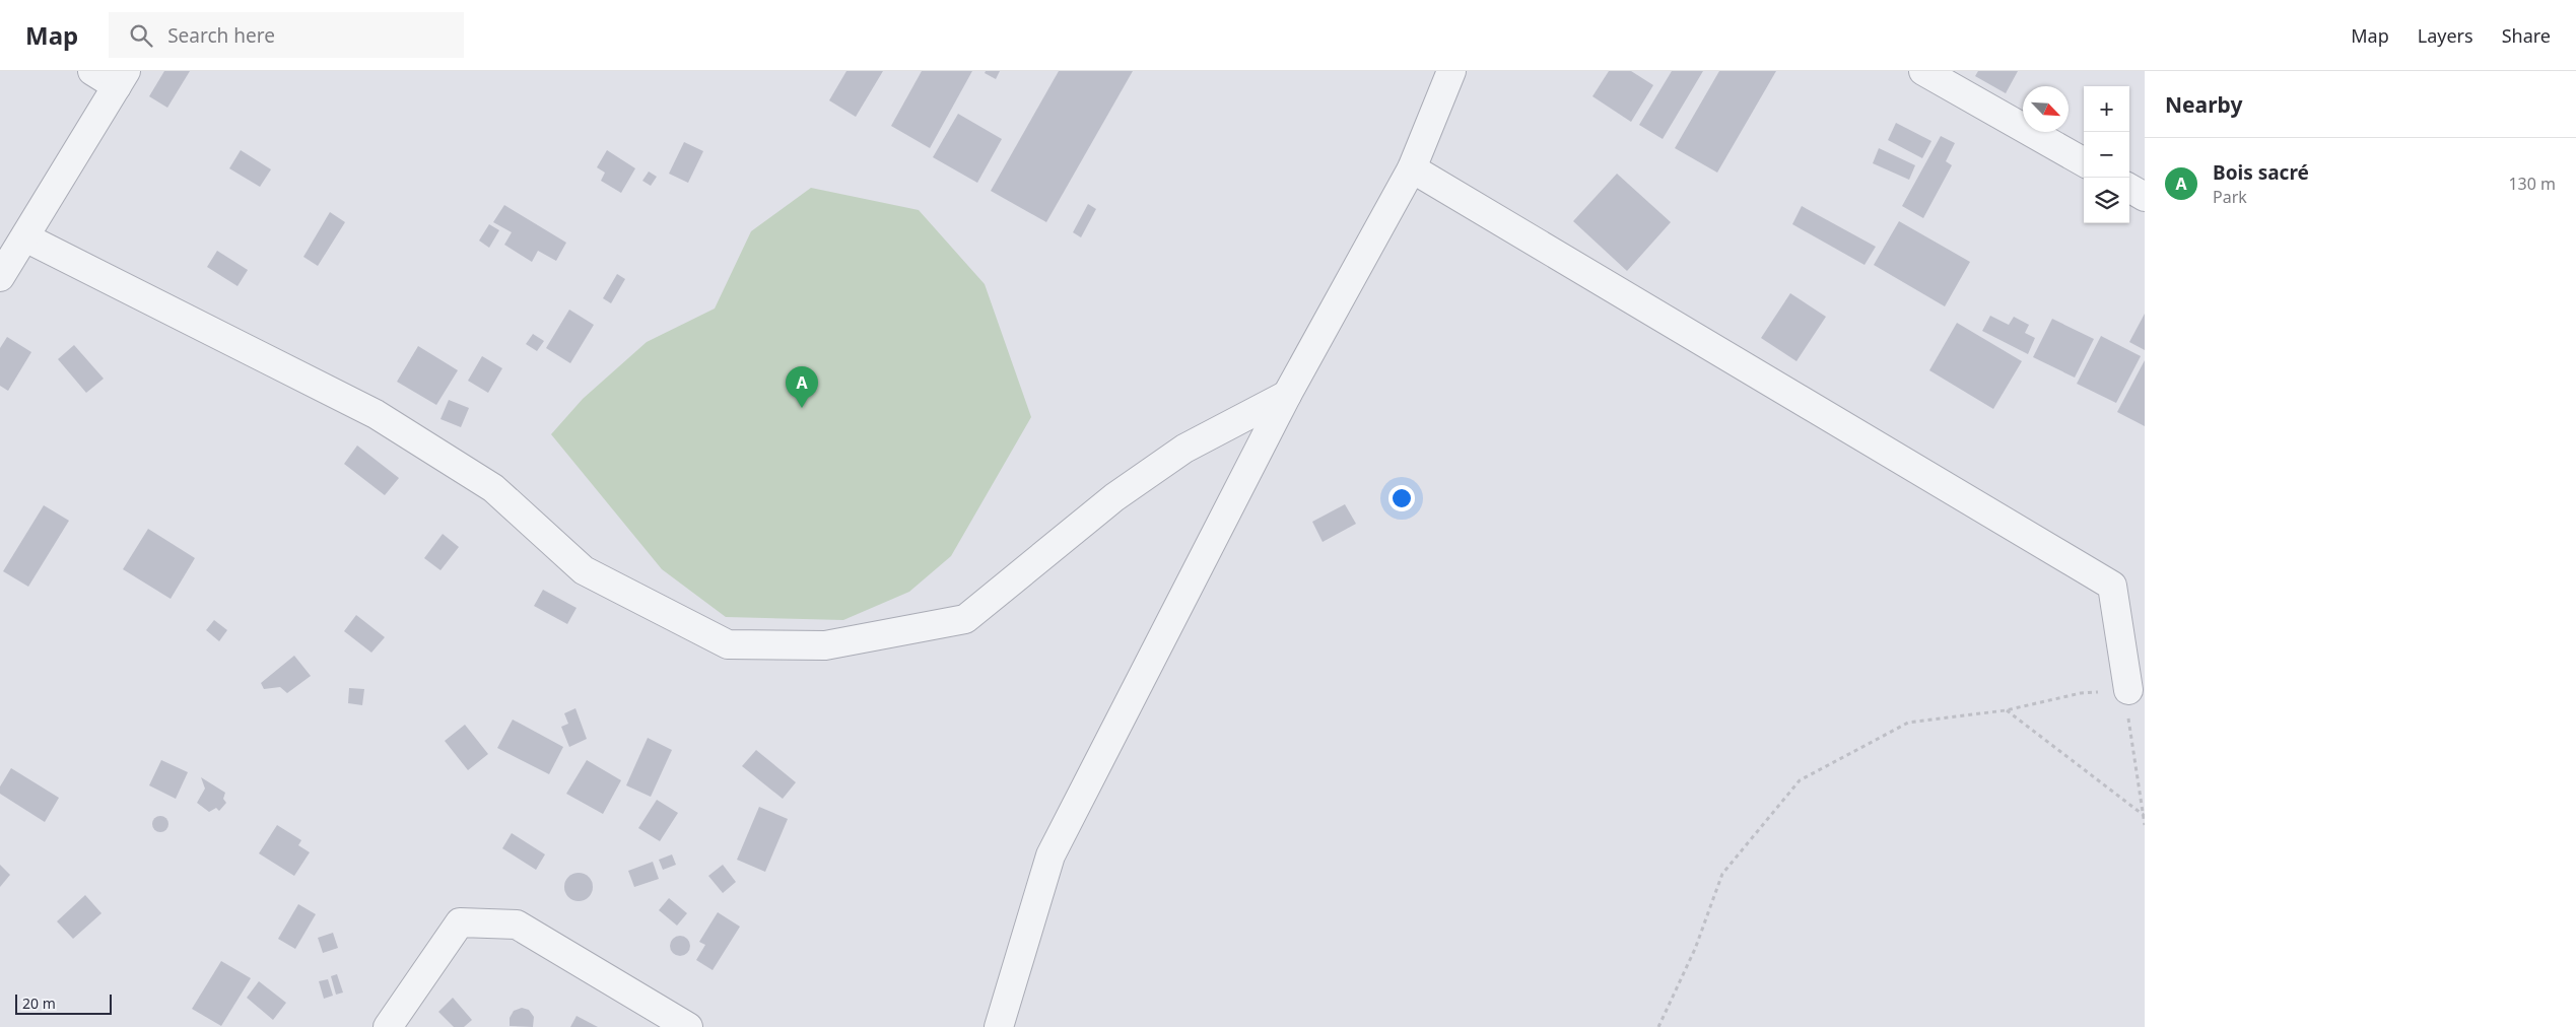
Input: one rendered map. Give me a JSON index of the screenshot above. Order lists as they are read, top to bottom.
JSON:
{
  "scale_bar": "20 m",
  "north": "bottom right",
  "page": {
    "header": "Map",
    "search": "Search here",
    "nav": ["Map", "Layers", "Share"],
    "heading": "Nearby",
    "map_buttons": ["+", "−"],
    "list": [
      {
        "mark": "A",
        "name": "Bois sacré",
        "note": "Park",
        "value": "130 m"
      }
    ],
    "pins": "A",
    "scale": "20 m"
  }
}
